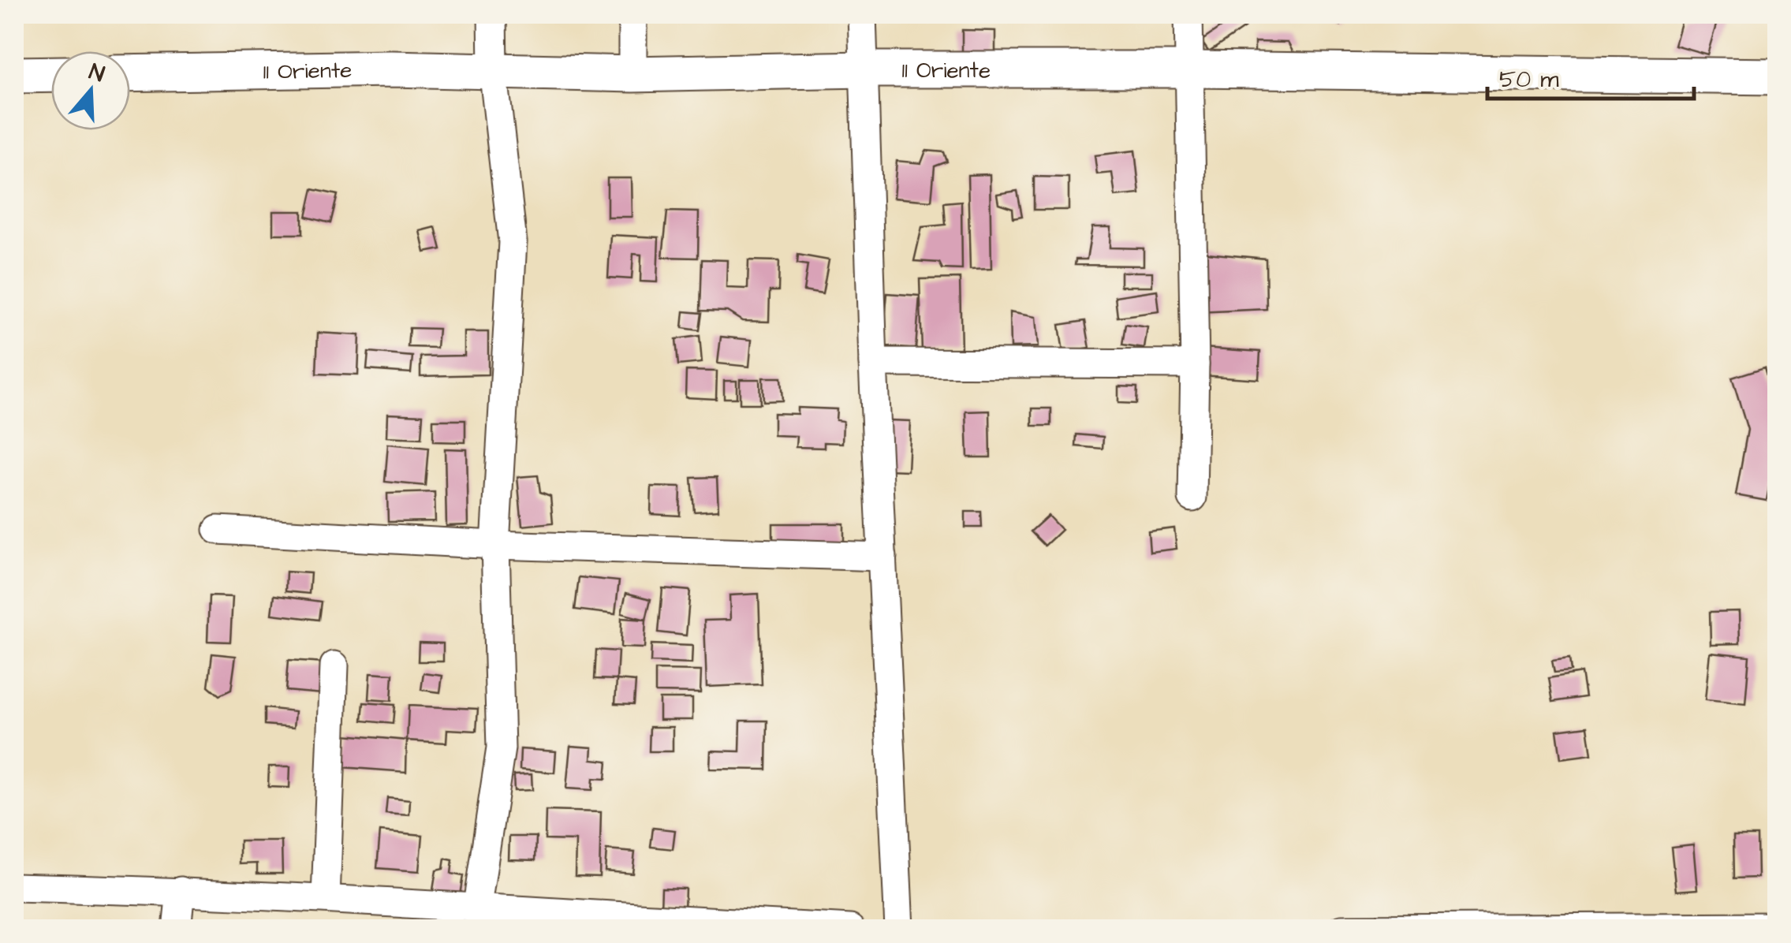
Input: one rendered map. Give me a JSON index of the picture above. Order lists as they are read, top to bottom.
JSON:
{
  "streets": {
    "street": ["11 Oriente"]
  },
  "scale_bar": "50 m",
  "north": "top"
}
